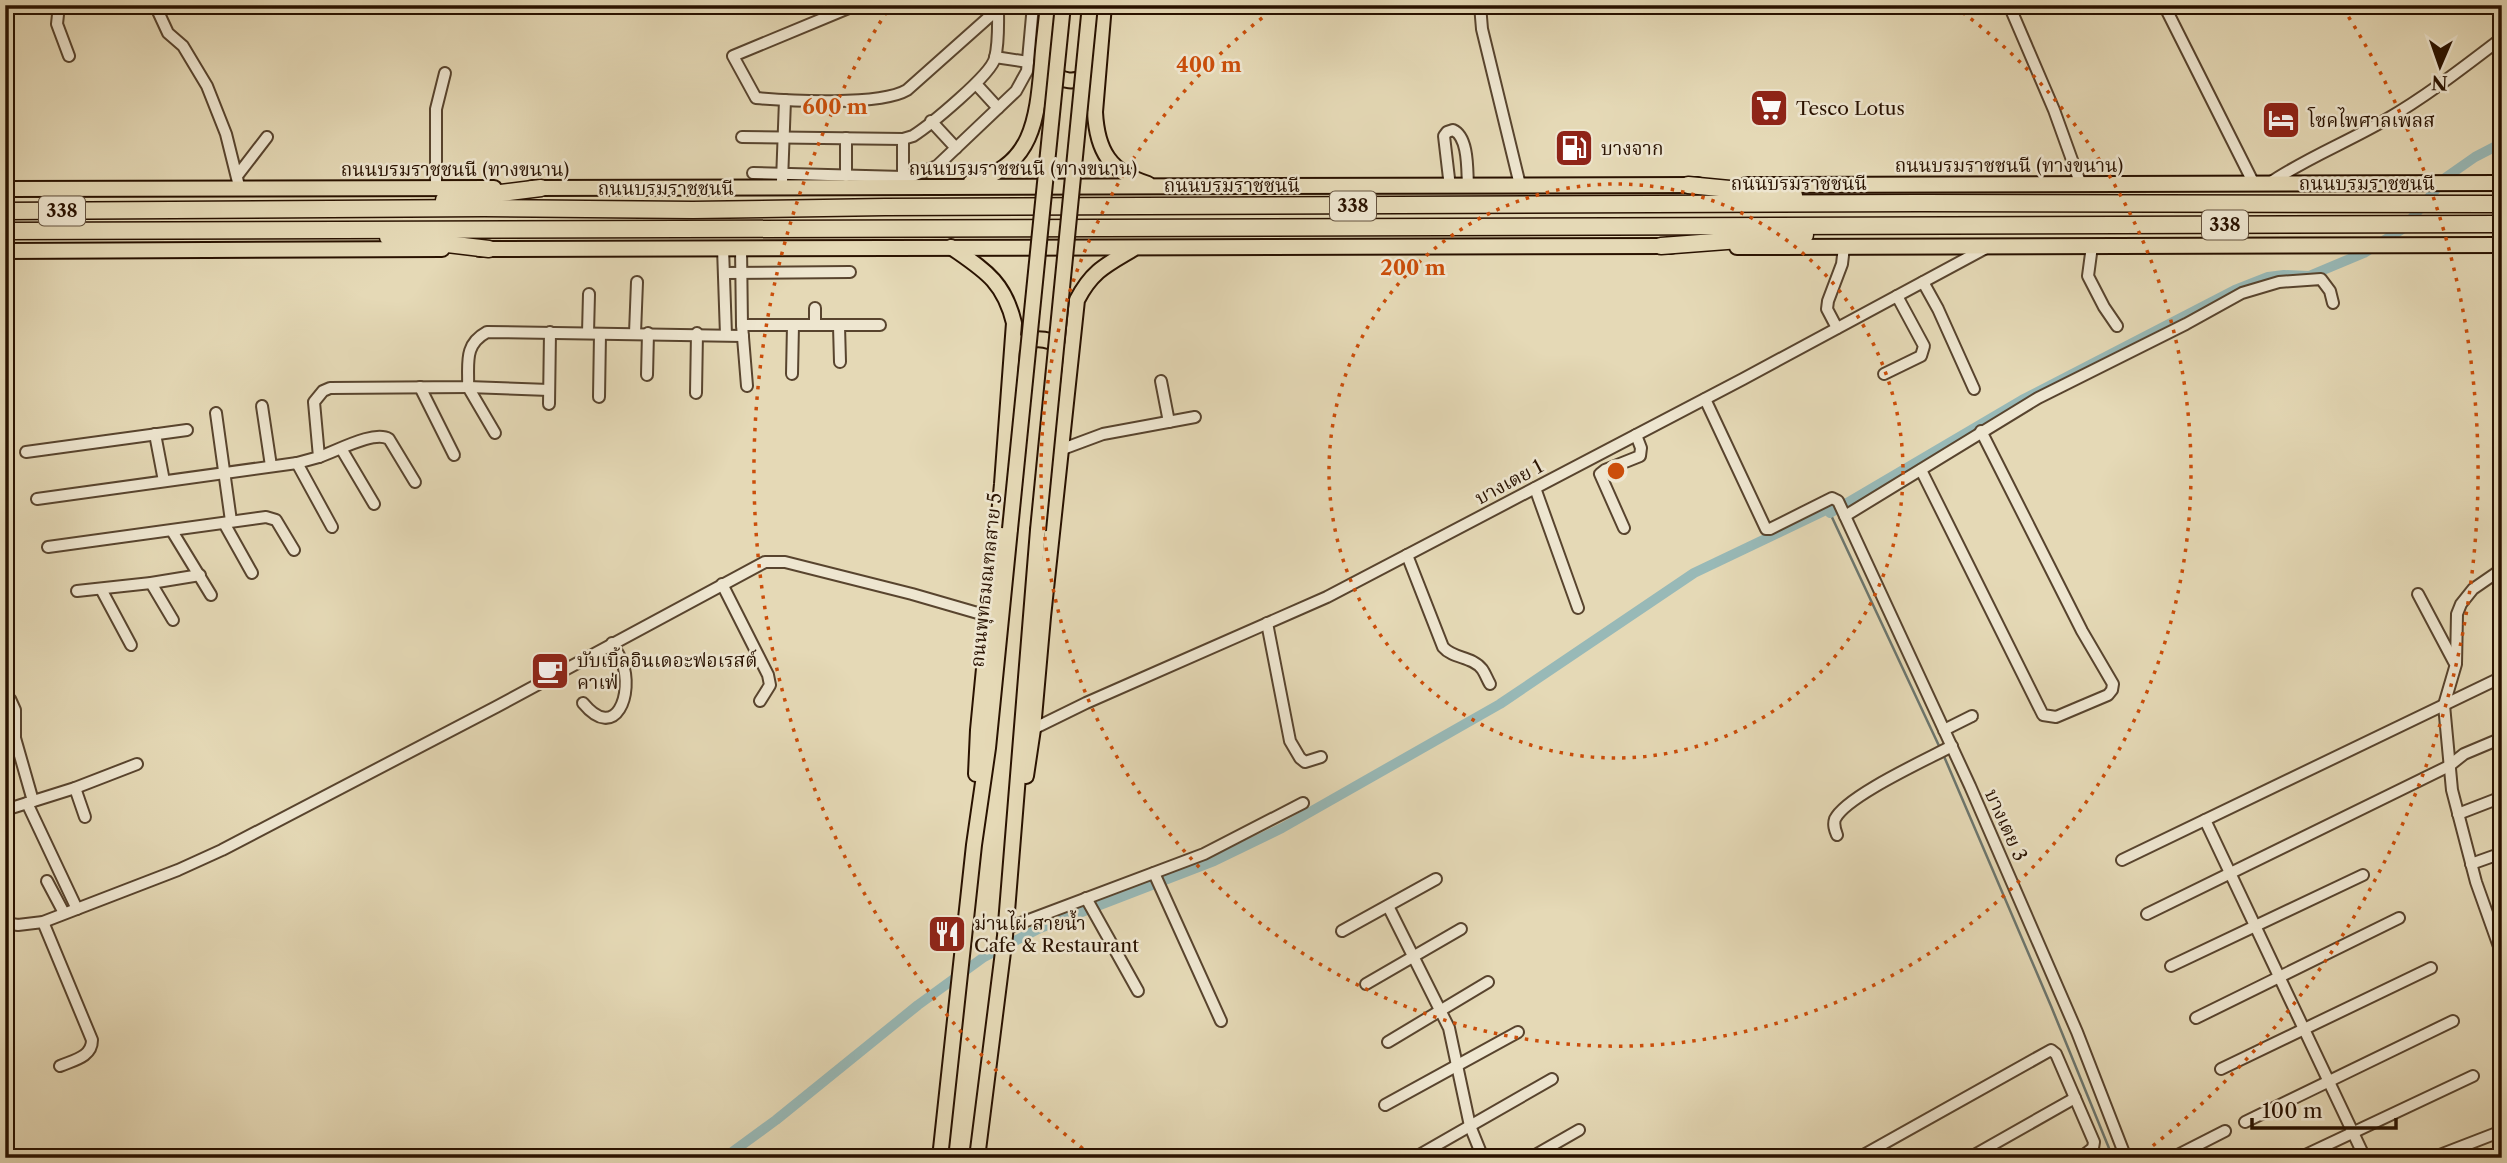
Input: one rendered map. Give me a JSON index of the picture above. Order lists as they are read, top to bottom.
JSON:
{
  "streets": {
    "highway": ["ถนนบรมราชชนนี", "338"],
    "main road": ["ถนนบรมราชชนนี (ทางขนาน)", "ถนนพุทธมณฑลสาย 5"],
    "street": ["บางเตย 1", "บางเตย 3"]
  },
  "crossings": [
    ["338", "บางเตย 1"],
    ["บางเตย 1", "บางเตย 3"]
  ],
  "places": {
    "supermarket": ["Tesco Lotus"],
    "hotel": ["โชคไพศาลเพลส"],
    "fuel station": ["บางจาก"],
    "cafe": ["บับเบิ้ลอินเดอะฟอเรสต์ คาเฟ่"],
    "restaurant": ["ม่านไผ่ สายน้ำ Cafe & Restaurant"]
  },
  "scale_bar": "100 m",
  "north": "bottom",
  "rings": ["400 m", "600 m", "200 m"]
}
